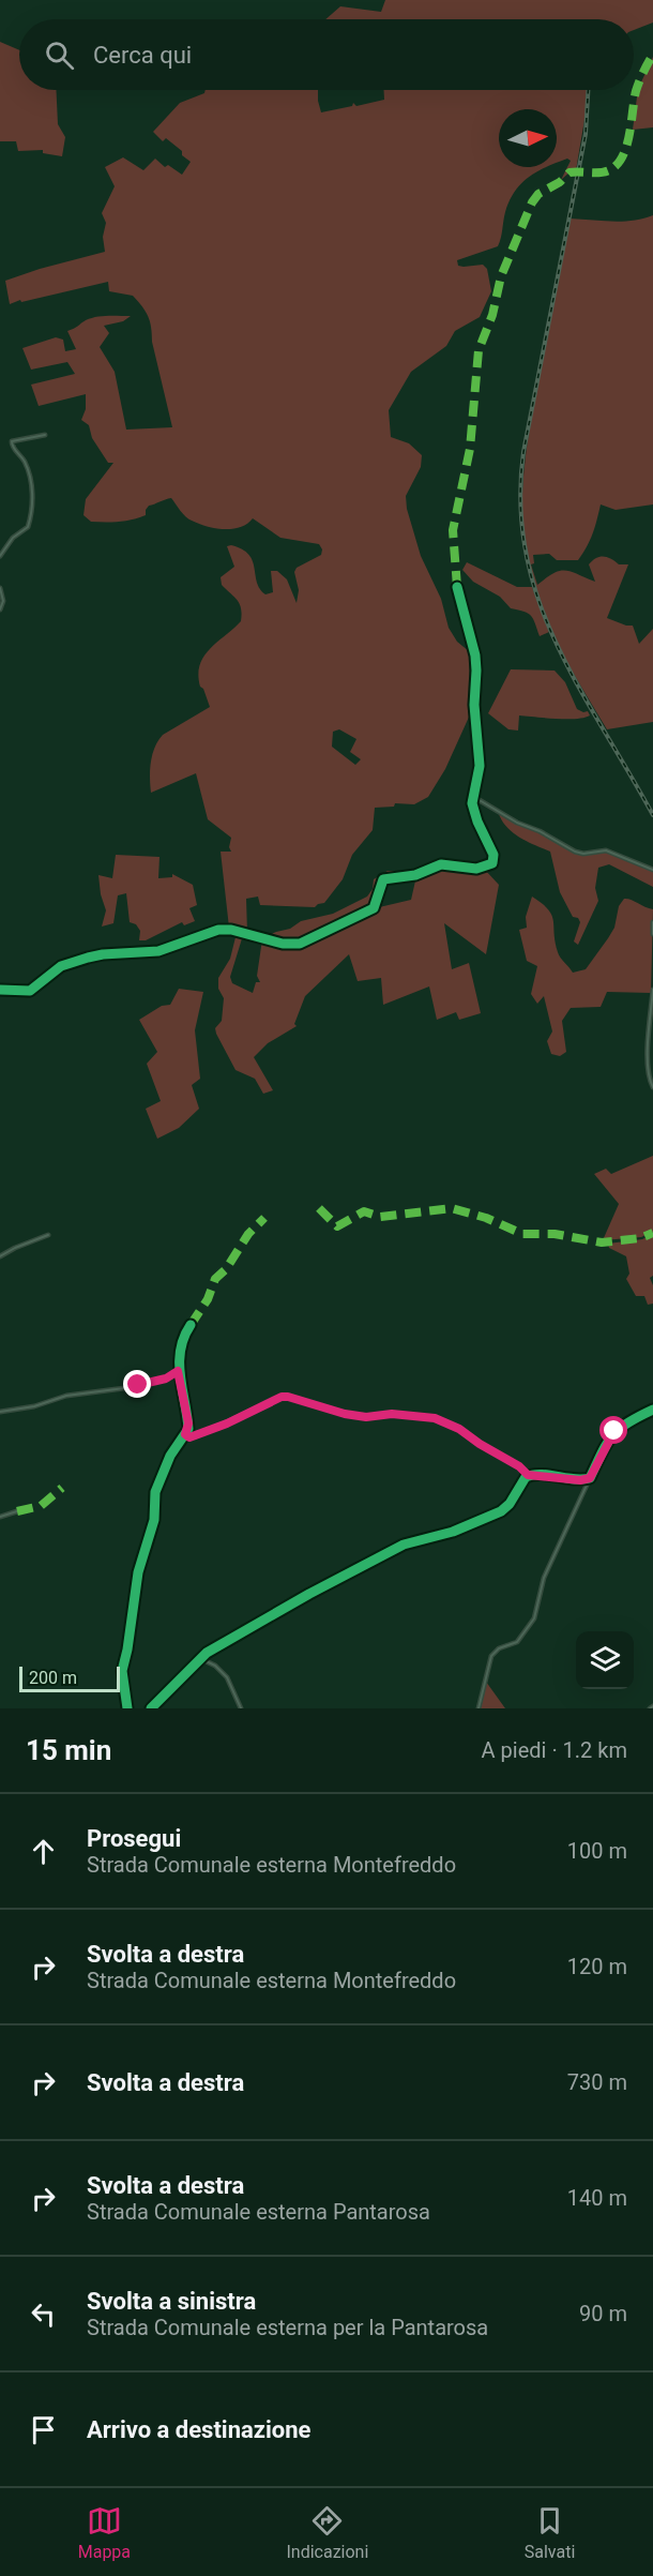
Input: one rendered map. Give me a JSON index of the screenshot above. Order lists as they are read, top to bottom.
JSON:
{
  "scale_bar": "200 m",
  "north": "right",
  "page": {
    "search": "Cerca qui",
    "scale": "200 m",
    "heading": ["15 min", "A piedi · 1.2 km"],
    "list": [
      ["Prosegui", "Strada Comunale esterna Montefreddo", "100 m"],
      ["Svolta a destra", "Strada Comunale esterna Montefreddo", "120 m"],
      ["Svolta a destra", "730 m"],
      ["Svolta a destra", "Strada Comunale esterna Pantarosa", "140 m"],
      ["Svolta a sinistra", "Strada Comunale esterna per la Pantarosa", "90 m"],
      "Arrivo a destinazione"
    ],
    "nav": ["Mappa", "Indicazioni", "Salvati"]
  }
}
